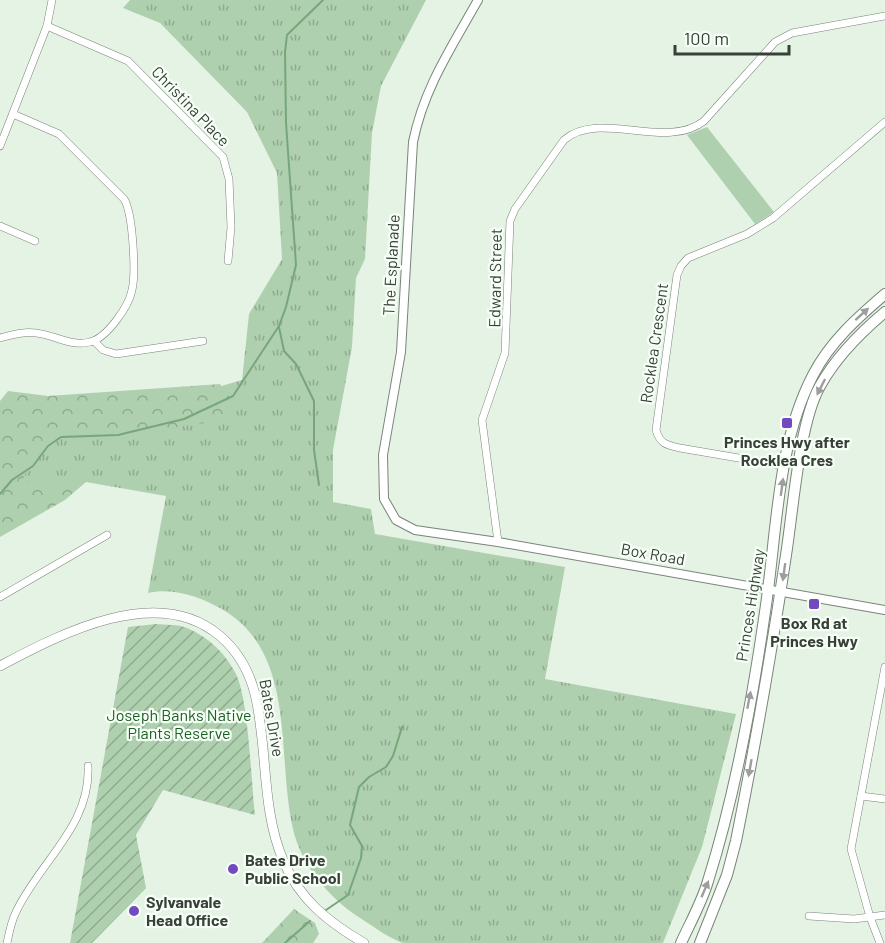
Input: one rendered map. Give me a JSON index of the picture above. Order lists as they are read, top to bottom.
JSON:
{
  "streets": {
    "highway": ["Princes Highway"],
    "main road": ["Bates Drive"],
    "street": [
      "Christina Place",
      "The Esplanade",
      "Edward Street",
      "Rocklea Crescent",
      "Box Road"
    ]
  },
  "crossings": [
    ["The Esplanade", "Box Road"],
    ["Edward Street", "Box Road"],
    ["Rocklea Crescent", "Princes Highway"],
    ["Box Road", "Princes Highway"]
  ],
  "parks": ["Joseph Banks Native Plants Reserve"],
  "places": {
    "transit": ["Princes Hwy after Rocklea Cres", "Box Rd at Princes Hwy"],
    "other": ["Bates Drive Public School", "Sylvanvale Head Office"]
  },
  "scale_bar": "100 m"
}
